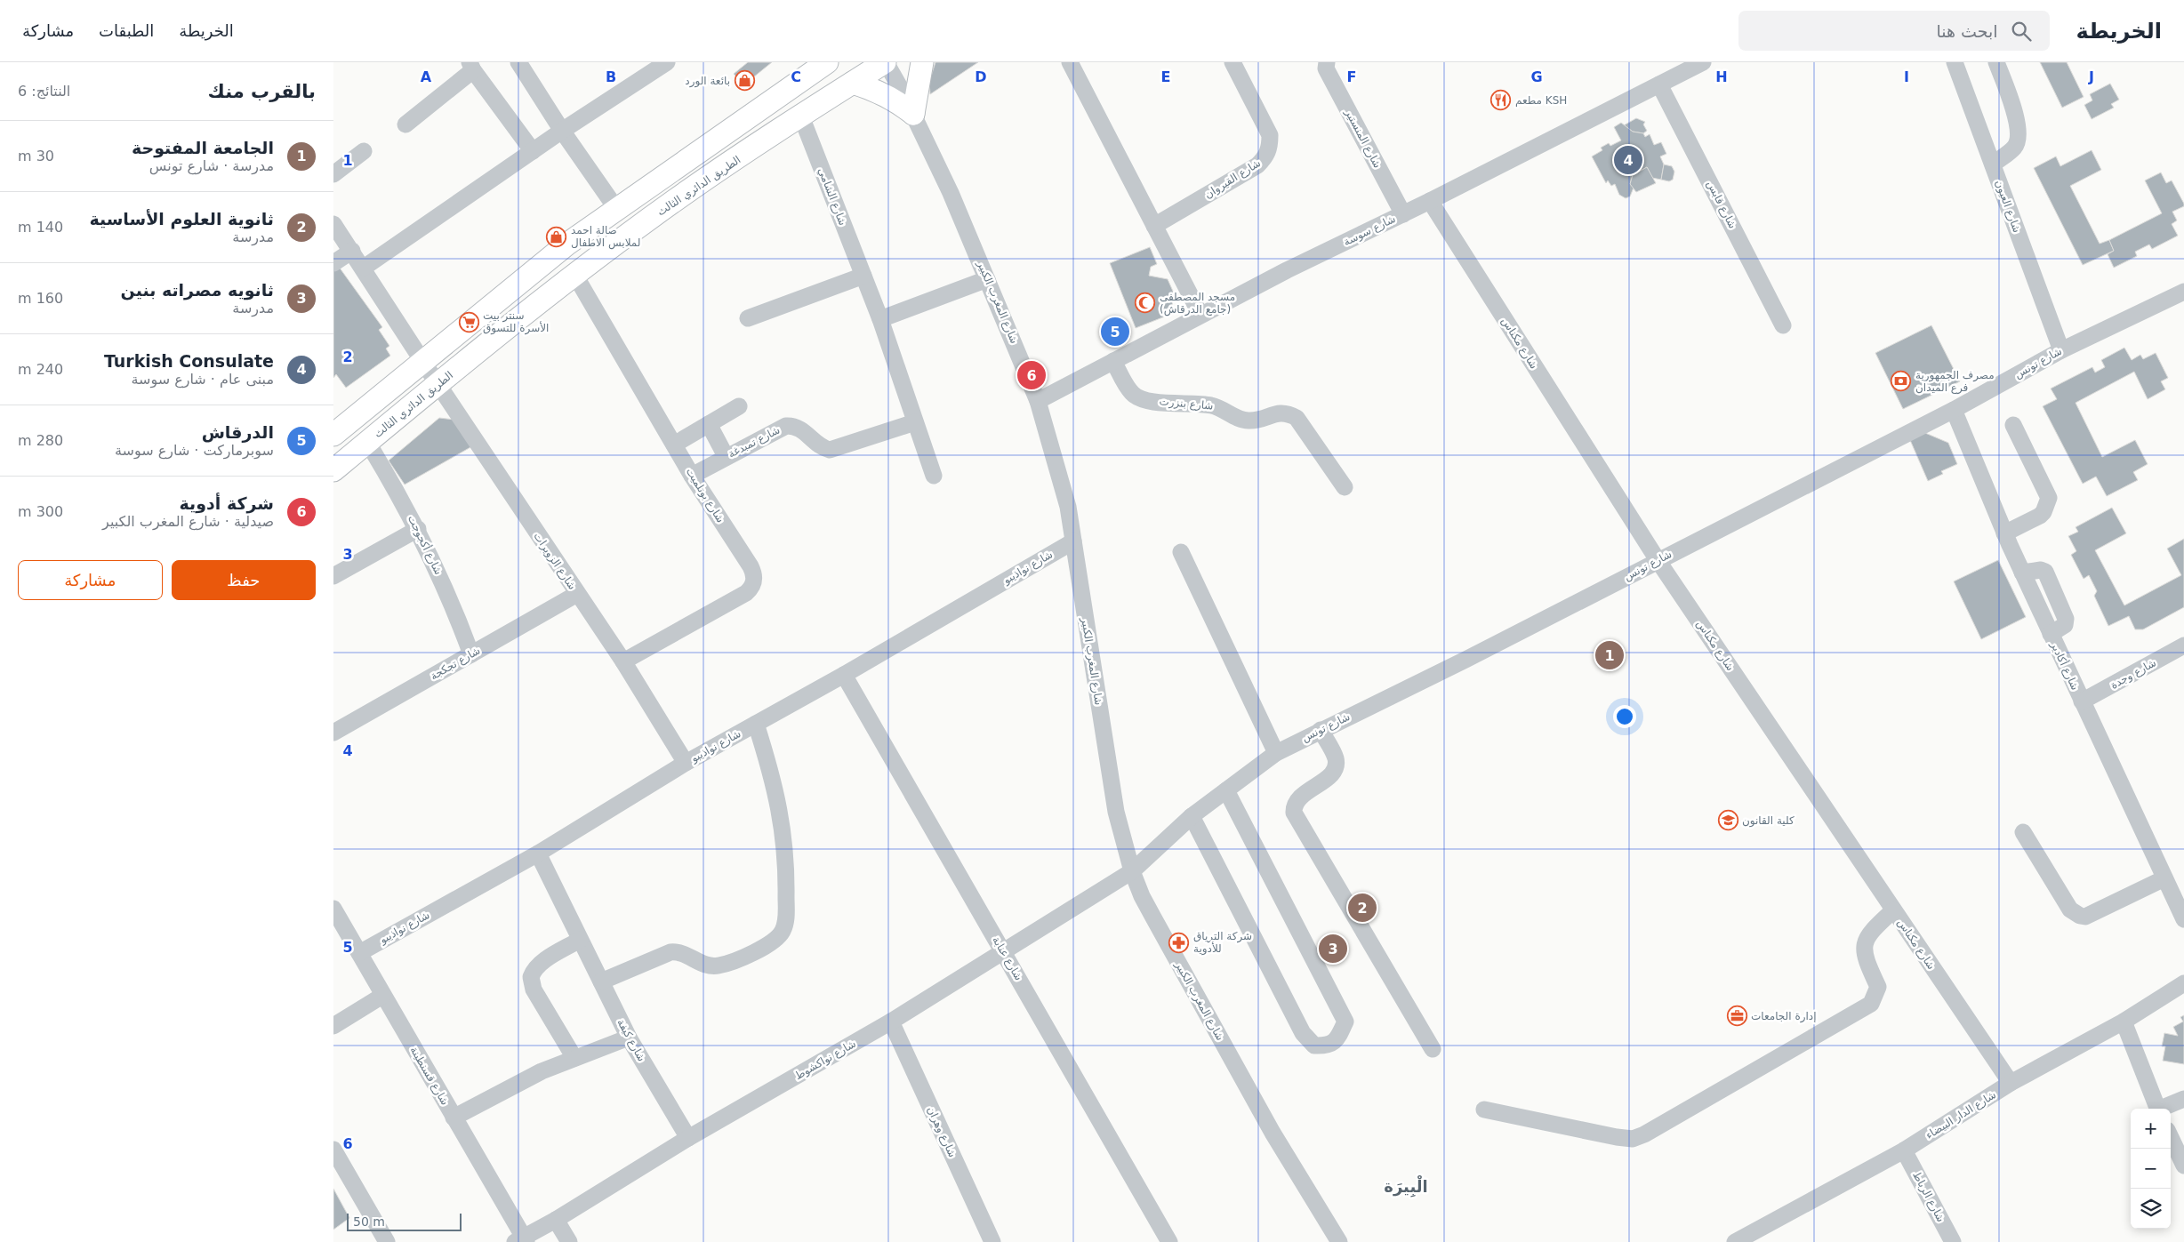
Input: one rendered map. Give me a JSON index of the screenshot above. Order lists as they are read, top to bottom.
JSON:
{
  "streets": {
    "main road": ["الطريق الدائري الثالث"],
    "street": [
      "شارع المنستير",
      "شارع القيروان",
      "شارع الشامي",
      "شارع قابس",
      "شارع العيون",
      "شارع سوسة",
      "شارع المغرب الكبير",
      "شارع مكناس",
      "شارع تونس",
      "شارع بنزرت",
      "شارع تمبدغة",
      "شارع بوتلميت",
      "شارع أكجوجت",
      "شارع الزويرات",
      "شارع نواذيبو",
      "شارع تجكجة",
      "شارع أكادير",
      "شارع وجدة",
      "شارع عنابة",
      "شارع كيفة",
      "شارع نواكشوط",
      "شارع قسنطينة",
      "شارع الدار البيضاء",
      "شارع وهران",
      "شارع الرباط"
    ]
  },
  "crossings": [
    ["شارع المنستير", "شارع سوسة"],
    ["الطريق الدائري الثالث", "شارع الشامي"],
    ["الطريق الدائري الثالث", "شارع المغرب الكبير"],
    ["الطريق الدائري الثالث", "شارع بوتلميت"],
    ["الطريق الدائري الثالث", "شارع أكجوجت"],
    ["الطريق الدائري الثالث", "شارع الزويرات"],
    ["شارع الشامي", "شارع تمبدغة"],
    ["شارع قابس", "شارع سوسة"],
    ["شارع العيون", "شارع تونس"],
    ["شارع سوسة", "شارع المغرب الكبير"],
    ["شارع سوسة", "شارع مكناس"],
    ["شارع سوسة", "شارع بنزرت"],
    ["شارع المغرب الكبير", "شارع تونس"],
    ["شارع المغرب الكبير", "شارع نواذيبو"],
    ["شارع المغرب الكبير", "شارع نواكشوط"],
    ["شارع مكناس", "شارع تونس"],
    ["شارع مكناس", "شارع الدار البيضاء"],
    ["شارع تونس", "شارع أكادير"],
    ["شارع تونس", "شارع نواكشوط"],
    ["شارع تمبدغة", "شارع بوتلميت"],
    ["شارع بوتلميت", "شارع الزويرات"],
    ["شارع أكجوجت", "شارع تجكجة"],
    ["شارع الزويرات", "شارع نواذيبو"],
    ["شارع الزويرات", "شارع تجكجة"],
    ["شارع نواذيبو", "شارع عنابة"],
    ["شارع نواذيبو", "شارع كيفة"],
    ["شارع نواذيبو", "شارع قسنطينة"],
    ["شارع أكادير", "شارع وجدة"],
    ["شارع عنابة", "شارع نواكشوط"],
    ["شارع كيفة", "شارع نواكشوط"],
    ["شارع نواكشوط", "شارع قسنطينة"],
    ["شارع نواكشوط", "شارع وهران"],
    ["شارع الدار البيضاء", "شارع الرباط"]
  ],
  "districts": ["الْبِيرَة"],
  "places": {
    "shop": ["بائعة الورد", "صالة احمد لملابس الاطفال"],
    "restaurant": ["مطعم KSH"],
    "mosque": ["مسجد المصطفى (جامع الدرقاش)"],
    "supermarket": ["سنتر بيت الأسرة للتسوق"],
    "bank": ["مصرف الجمهورية فرع الميدان"],
    "school or university": ["كلية القانون"],
    "pharmacy": ["شركة الترياق للأدوية"],
    "office": ["إدارة الجامعات"]
  },
  "scale_bar": "50 m",
  "page": {
    "header": "الخريطة",
    "search": "ابحث هنا",
    "nav": ["الخريطة", "الطبقات", "مشاركة"],
    "heading": ["بالقرب منك", "النتائج: 6"],
    "list": [
      {
        "mark": "1",
        "name": "الجامعة المفتوحة",
        "note": "مدرسة · شارع تونس",
        "value": "30 m"
      },
      {
        "mark": "2",
        "name": "ثانوية العلوم الأساسية",
        "note": "مدرسة",
        "value": "140 m"
      },
      {
        "mark": "3",
        "name": "ثانويه مصراته بنين",
        "note": "مدرسة",
        "value": "160 m"
      },
      {
        "mark": "4",
        "name": "Turkish Consulate",
        "note": "مبنى عام · شارع سوسة",
        "value": "240 m"
      },
      {
        "mark": "5",
        "name": "الدرقاش",
        "note": "سوبرماركت · شارع سوسة",
        "value": "280 m"
      },
      {
        "mark": "6",
        "name": "شركة أدوية",
        "note": "صيدلية · شارع المغرب الكبير",
        "value": "300 m"
      }
    ],
    "pins": [
      "4",
      "5",
      "6",
      "1",
      "2",
      "3"
    ],
    "buttons": ["حفظ", "مشاركة"],
    "map_buttons": ["+", "−"],
    "scale": "50 m"
  },
  "grid": {
    "columns": [
      "A",
      "B",
      "C",
      "D",
      "E",
      "F",
      "G",
      "H",
      "I",
      "J"
    ],
    "rows": [
      "1",
      "2",
      "3",
      "4",
      "5",
      "6"
    ]
  }
}
